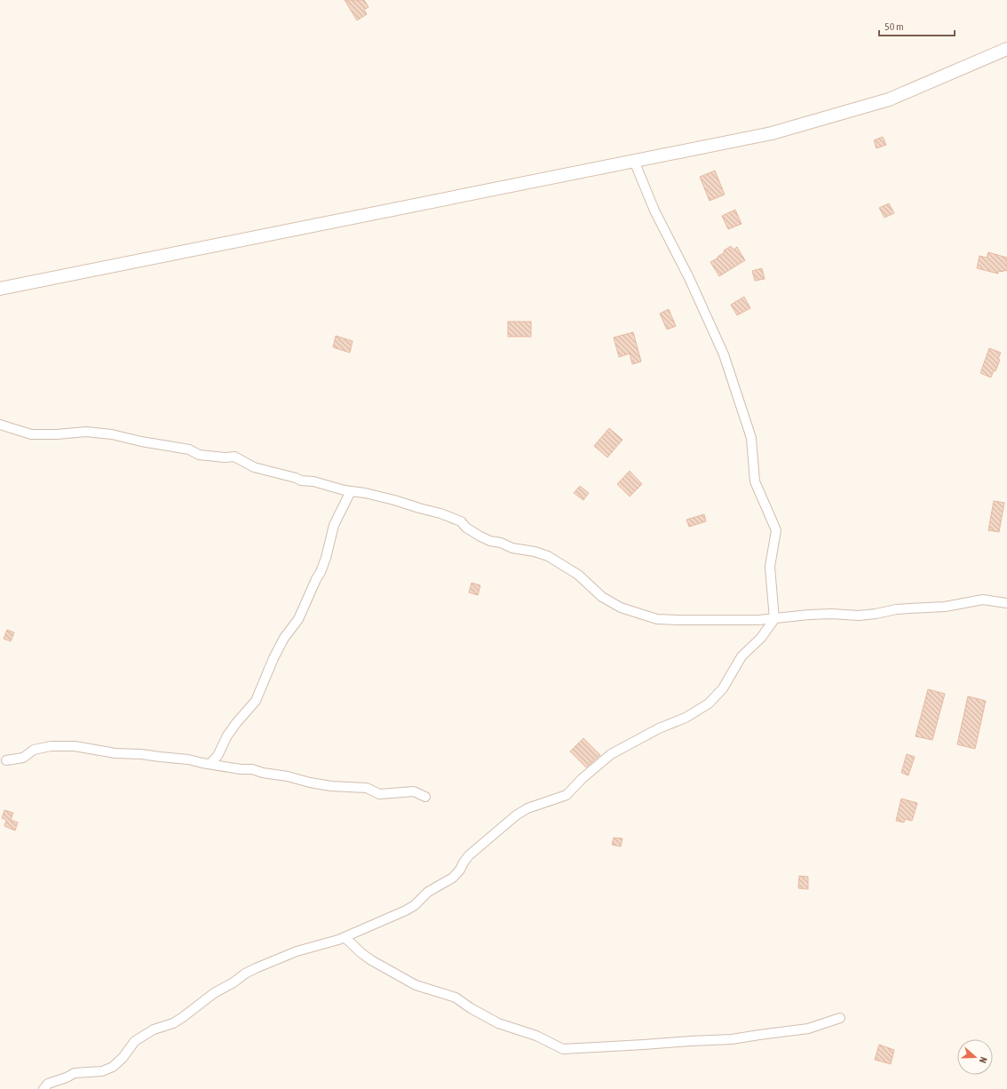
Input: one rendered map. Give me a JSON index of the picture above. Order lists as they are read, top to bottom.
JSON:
{
  "scale_bar": "50 m",
  "north": "right"
}
